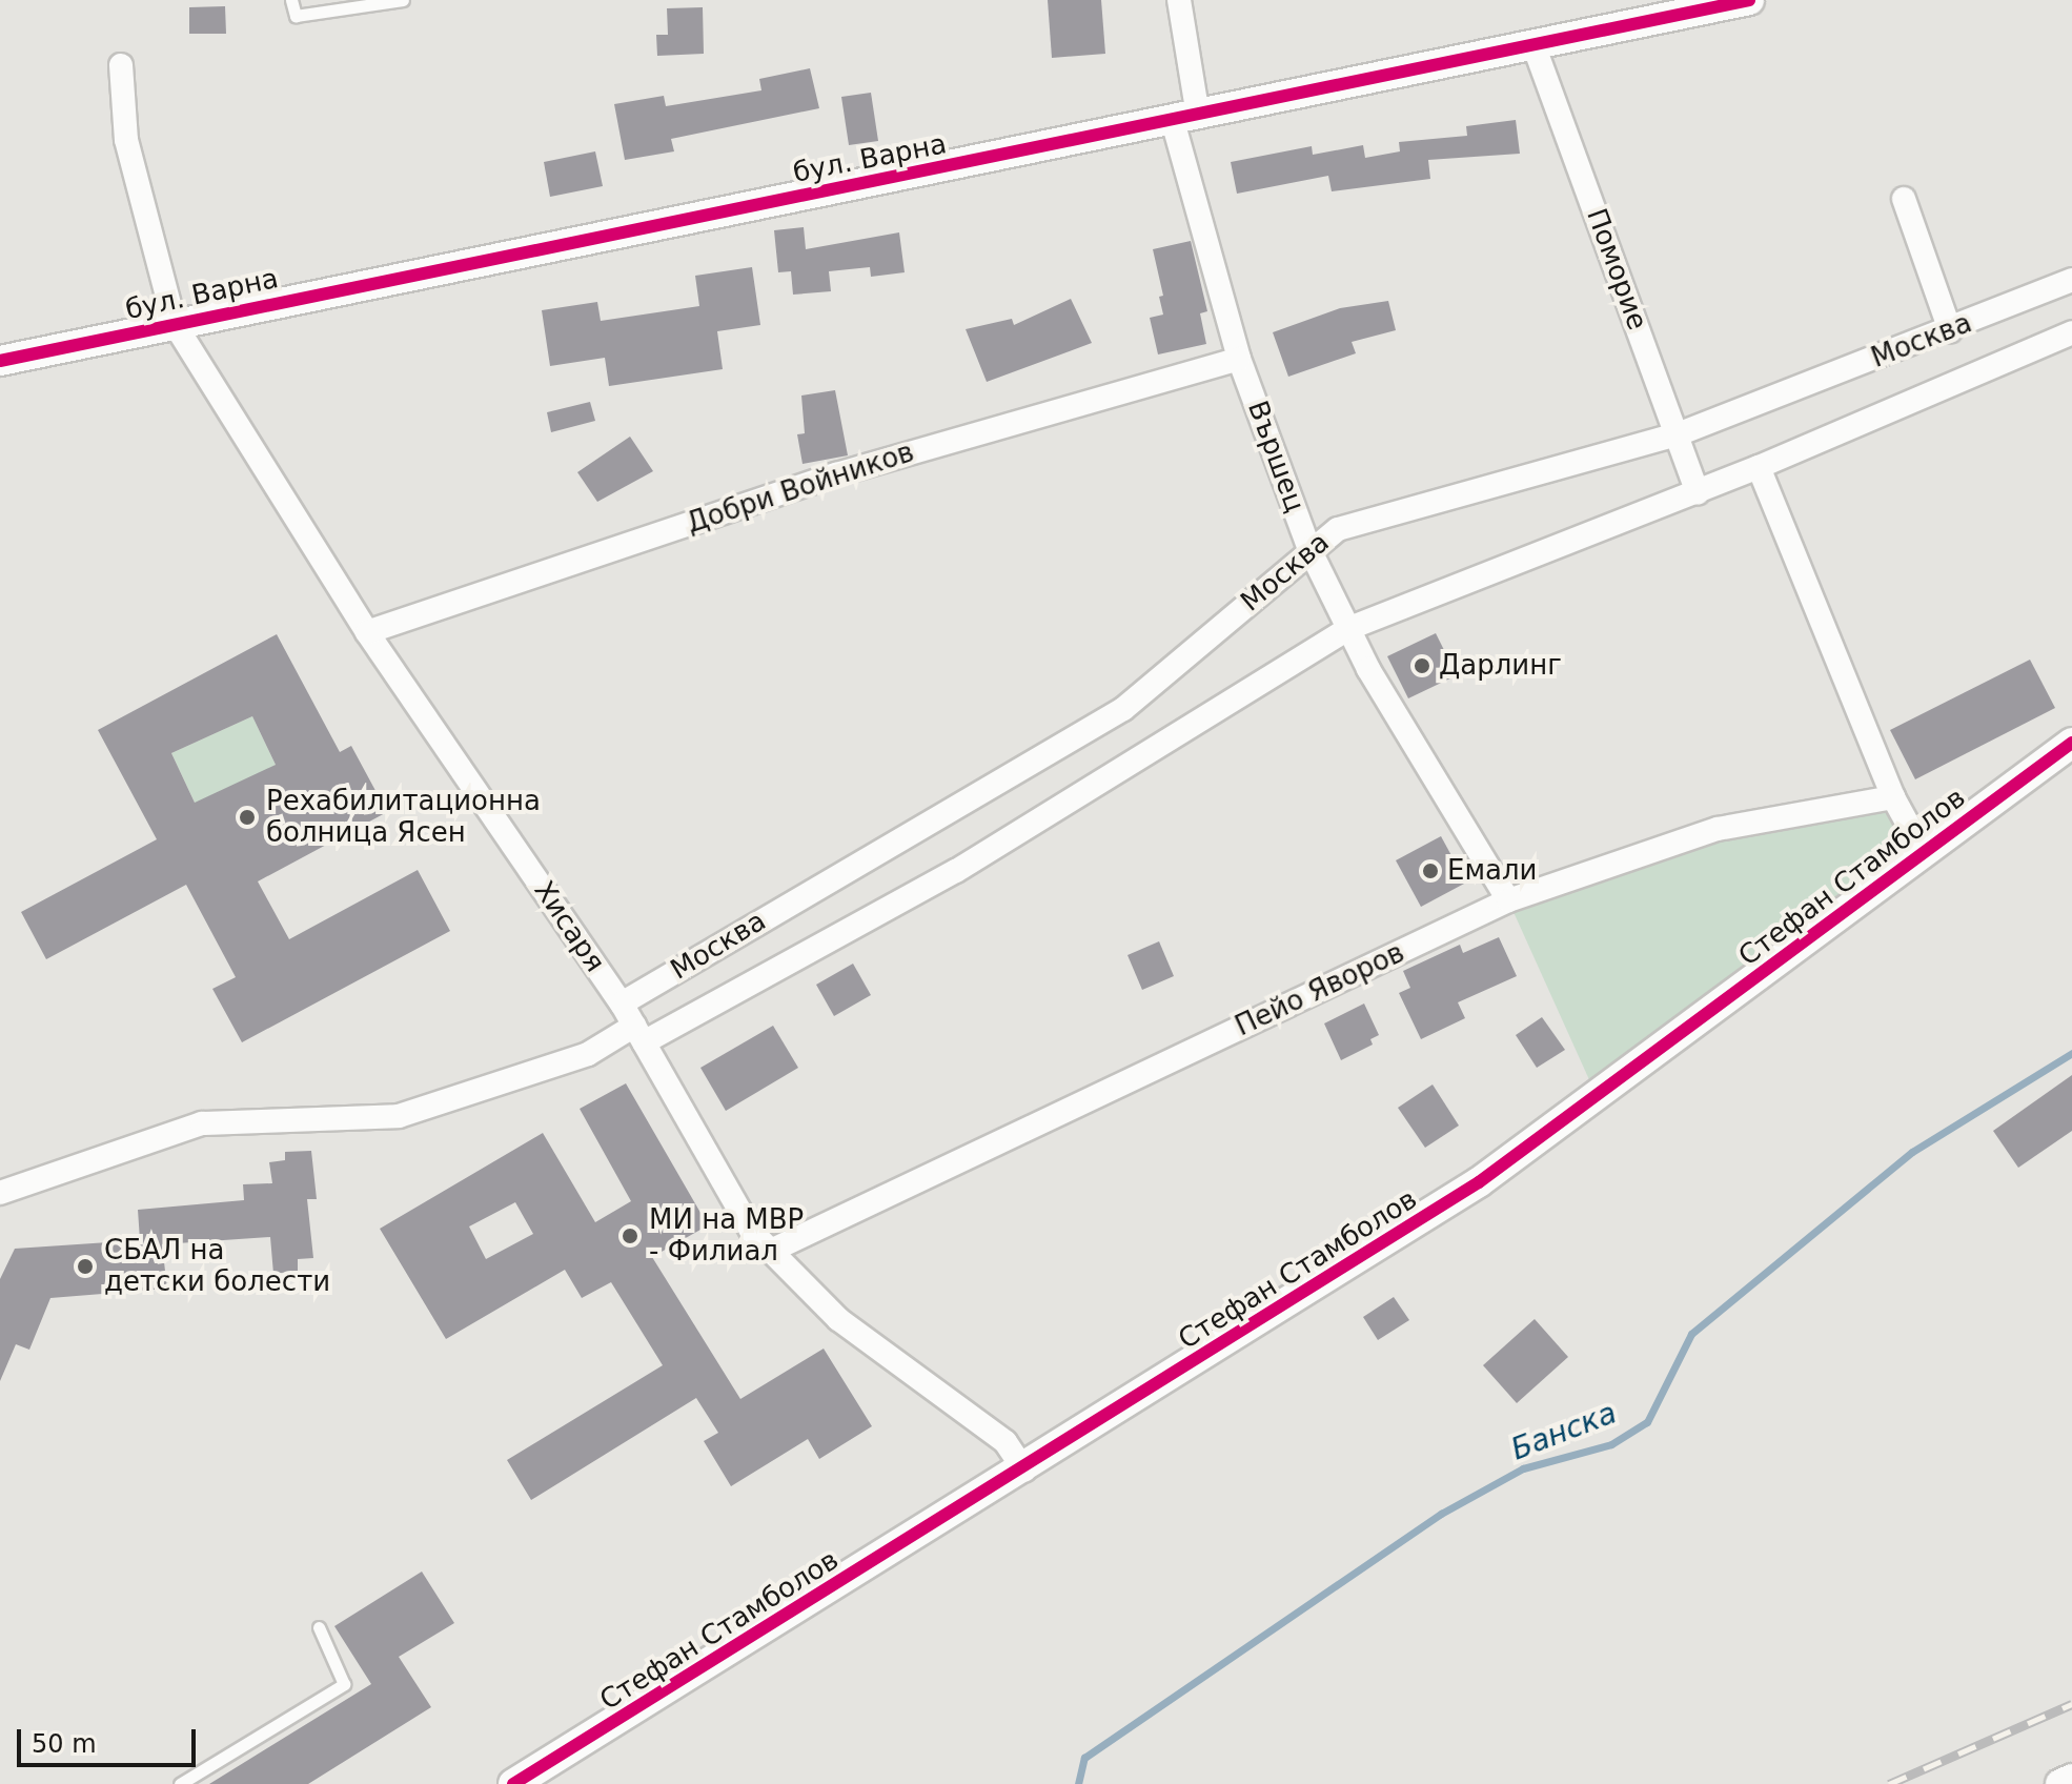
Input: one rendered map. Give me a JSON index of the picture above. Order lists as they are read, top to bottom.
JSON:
{
  "streets": {
    "street": [
      "бул. Варна",
      "Поморие",
      "Москва",
      "Вършец",
      "Добри Войников",
      "Стефан Стамболов",
      "Хисаря",
      "Пейо Яворов"
    ]
  },
  "crossings": [
    ["бул. Варна", "Поморие"],
    ["бул. Варна", "Вършец"],
    ["бул. Варна", "Хисаря"],
    ["Поморие", "Москва"],
    ["Москва", "Вършец"],
    ["Москва", "Хисаря"],
    ["Вършец", "Добри Войников"],
    ["Вършец", "Пейо Яворов"],
    ["Добри Войников", "Хисаря"],
    ["Стефан Стамболов", "Хисаря"],
    ["Хисаря", "Пейо Яворов"]
  ],
  "water": ["Банска"],
  "places": [
    "Дарлинг",
    "Рехабилитационна болница Ясен",
    "Емали",
    "МИ на МВР - Филиал",
    "СБАЛ на детски болести"
  ],
  "scale_bar": "50 m"
}
